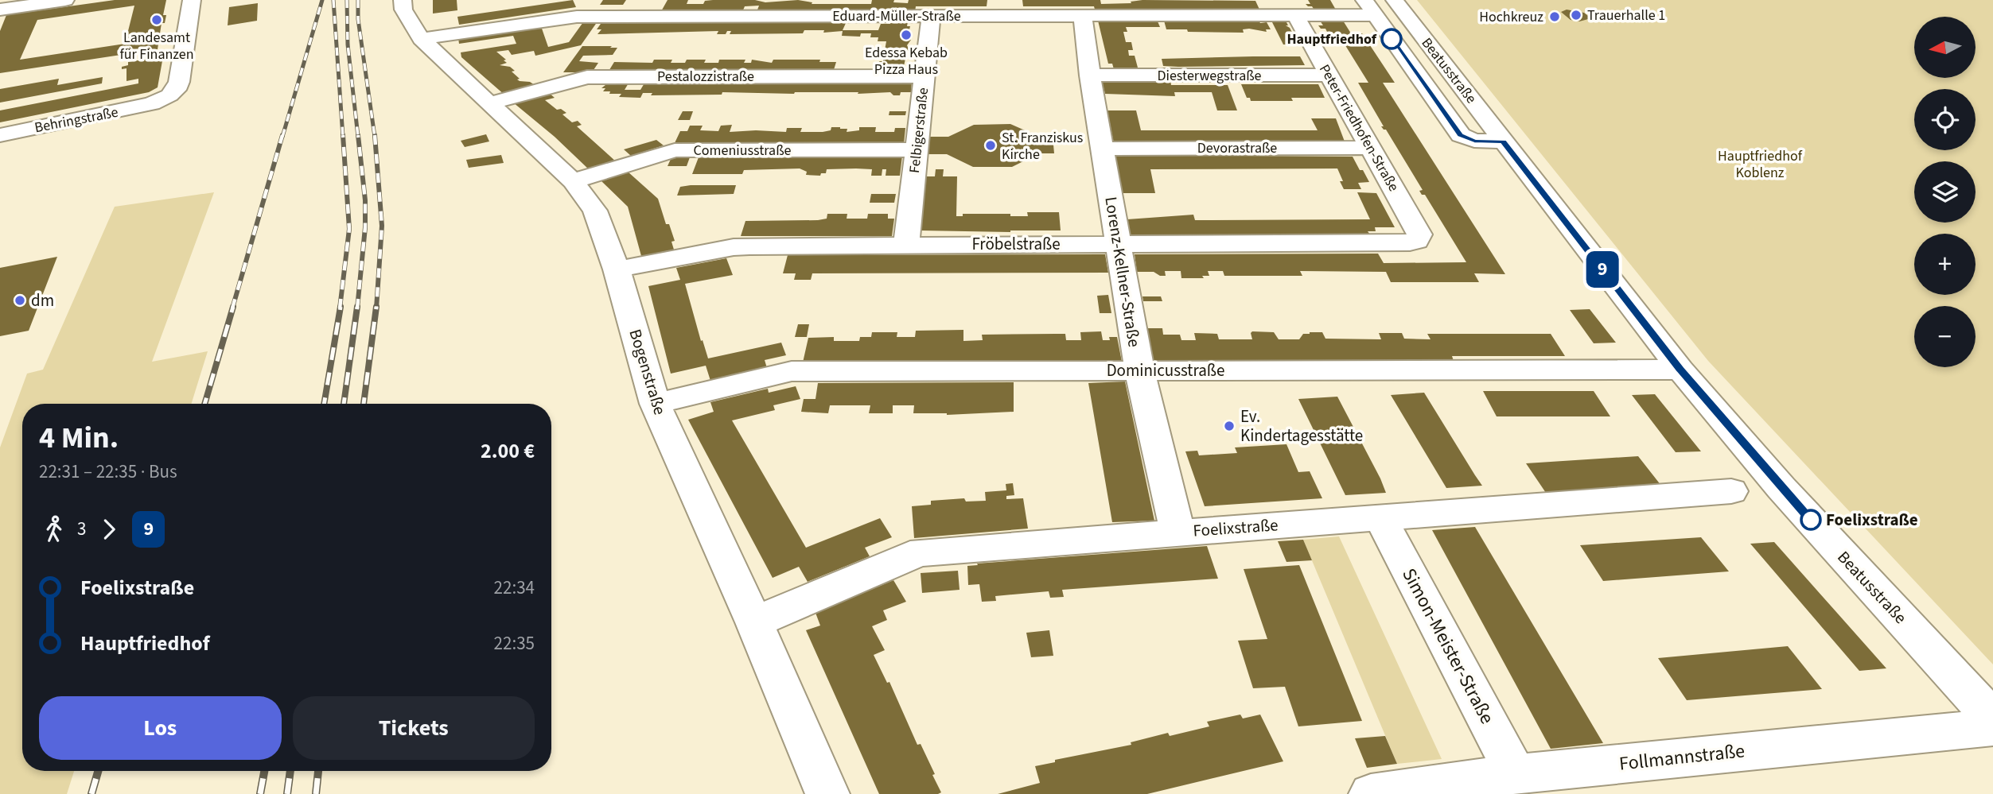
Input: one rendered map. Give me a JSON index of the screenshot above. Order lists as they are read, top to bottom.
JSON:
{
  "streets": {
    "street": [
      "Eduard-Müller-Straße",
      "Beatusstraße",
      "Diesterwegstraße",
      "Pestalozzistraße",
      "Behringstraße",
      "Peter-Friedhofen-Straße",
      "Felbigerstraße",
      "Devorastraße",
      "Comeniusstraße",
      "Fröbelstraße",
      "Lorenz-Kellner-Straße",
      "Dominicusstraße",
      "Bogenstraße",
      "Foelixstraße",
      "Simon-Meister-Straße",
      "Follmannstraße"
    ]
  },
  "crossings": [
    ["Eduard-Müller-Straße", "Beatusstraße"],
    ["Eduard-Müller-Straße", "Peter-Friedhofen-Straße"],
    ["Eduard-Müller-Straße", "Felbigerstraße"],
    ["Eduard-Müller-Straße", "Lorenz-Kellner-Straße"],
    ["Eduard-Müller-Straße", "Bogenstraße"],
    ["Beatusstraße", "Dominicusstraße"],
    ["Diesterwegstraße", "Peter-Friedhofen-Straße"],
    ["Diesterwegstraße", "Lorenz-Kellner-Straße"],
    ["Pestalozzistraße", "Felbigerstraße"],
    ["Pestalozzistraße", "Bogenstraße"],
    ["Peter-Friedhofen-Straße", "Devorastraße"],
    ["Peter-Friedhofen-Straße", "Fröbelstraße"],
    ["Felbigerstraße", "Comeniusstraße"],
    ["Felbigerstraße", "Fröbelstraße"],
    ["Devorastraße", "Lorenz-Kellner-Straße"],
    ["Comeniusstraße", "Bogenstraße"],
    ["Fröbelstraße", "Lorenz-Kellner-Straße"],
    ["Fröbelstraße", "Bogenstraße"],
    ["Lorenz-Kellner-Straße", "Dominicusstraße"],
    ["Lorenz-Kellner-Straße", "Foelixstraße"],
    ["Dominicusstraße", "Bogenstraße"],
    ["Bogenstraße", "Foelixstraße"],
    ["Foelixstraße", "Simon-Meister-Straße"],
    ["Simon-Meister-Straße", "Follmannstraße"]
  ],
  "parks": ["Hauptfriedhof Koblenz"],
  "places": [
    "Trauerhalle 1",
    "Hochkreuz",
    "Landesamt für Finanzen",
    "Edessa Kebab Pizza Haus",
    "Hauptfriedhof",
    "St. Franziskus Kirche",
    "dm",
    "Ev. Kindertagesstätte",
    "Foelixstraße"
  ],
  "lines": ["bus line 9"],
  "north": "left",
  "page": {
    "on_map": "9",
    "map_buttons": ["+", "−"],
    "heading": ["4 Min.", "22:31 – 22:35 · Bus", "2.00 €"],
    "legs": ["3", "9"],
    "list": [
      {
        "name": "Foelixstraße",
        "value": "22:34"
      },
      {
        "name": "Hauptfriedhof",
        "value": "22:35"
      }
    ],
    "buttons": ["Los", "Tickets"]
  }
}
